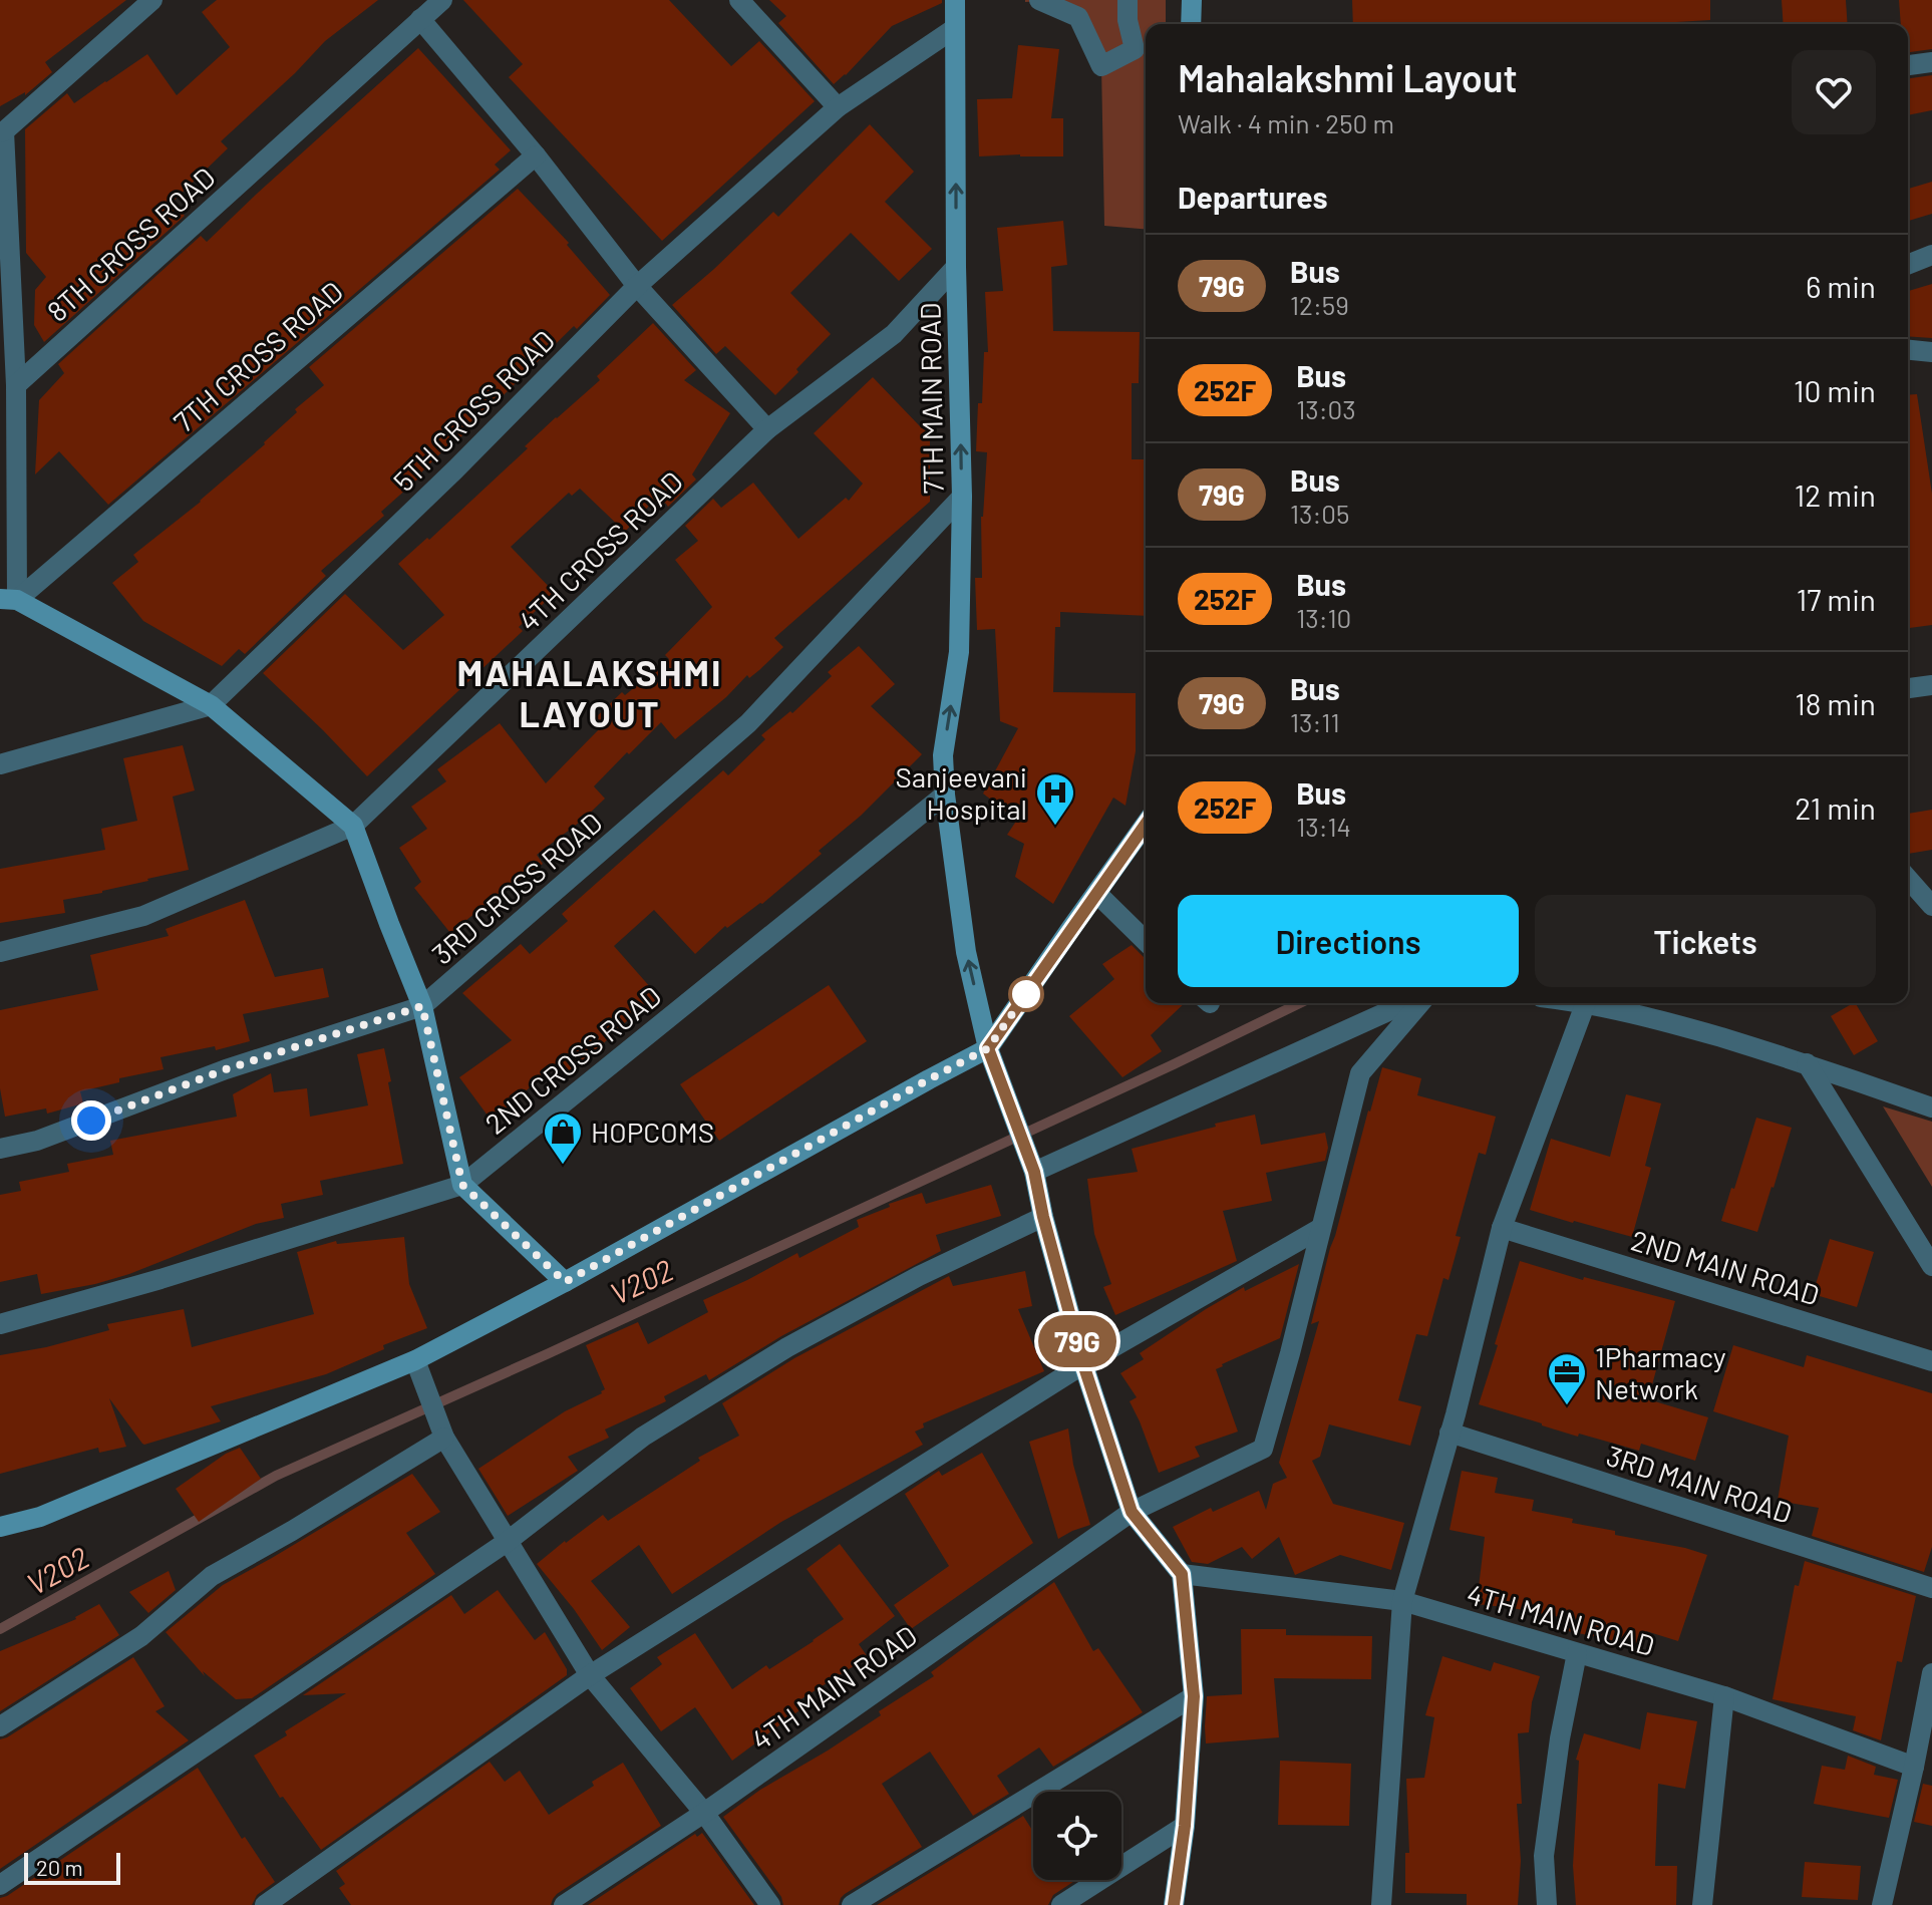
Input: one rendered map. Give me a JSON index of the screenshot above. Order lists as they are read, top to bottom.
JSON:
{
  "streets": {
    "street": [
      "8TH CROSS ROAD",
      "7TH CROSS ROAD",
      "7TH MAIN ROAD",
      "5TH CROSS ROAD",
      "4TH CROSS ROAD",
      "3RD CROSS ROAD",
      "2ND CROSS ROAD",
      "2ND MAIN ROAD",
      "3RD MAIN ROAD",
      "4TH MAIN ROAD"
    ]
  },
  "crossings": [
    ["7TH MAIN ROAD", "5TH CROSS ROAD"],
    ["7TH MAIN ROAD", "4TH CROSS ROAD"],
    ["7TH MAIN ROAD", "3RD CROSS ROAD"],
    ["7TH MAIN ROAD", "2ND CROSS ROAD"],
    ["7TH MAIN ROAD", "4TH MAIN ROAD"]
  ],
  "one_way": ["7TH MAIN ROAD"],
  "districts": ["MAHALAKSHMI LAYOUT"],
  "water": ["V202"],
  "places": {
    "hospital": ["Sanjeevani Hospital"],
    "shop": ["HOPCOMS"],
    "office": ["1Pharmacy Network"]
  },
  "lines": ["bus line 79G"],
  "scale_bar": "20 m",
  "page": {
    "on_map": "79G",
    "heading": [
      ["Mahalakshmi Layout", "Walk · 4 min · 250 m"],
      "Departures"
    ],
    "list": [
      {
        "mark": "79G",
        "name": "Bus",
        "note": "12:59",
        "value": "6 min"
      },
      {
        "mark": "252F",
        "name": "Bus",
        "note": "13:03",
        "value": "10 min"
      },
      {
        "mark": "79G",
        "name": "Bus",
        "note": "13:05",
        "value": "12 min"
      },
      {
        "mark": "252F",
        "name": "Bus",
        "note": "13:10",
        "value": "17 min"
      },
      {
        "mark": "79G",
        "name": "Bus",
        "note": "13:11",
        "value": "18 min"
      },
      {
        "mark": "252F",
        "name": "Bus",
        "note": "13:14",
        "value": "21 min"
      }
    ],
    "buttons": ["Directions", "Tickets"],
    "scale": "20 m"
  }
}
